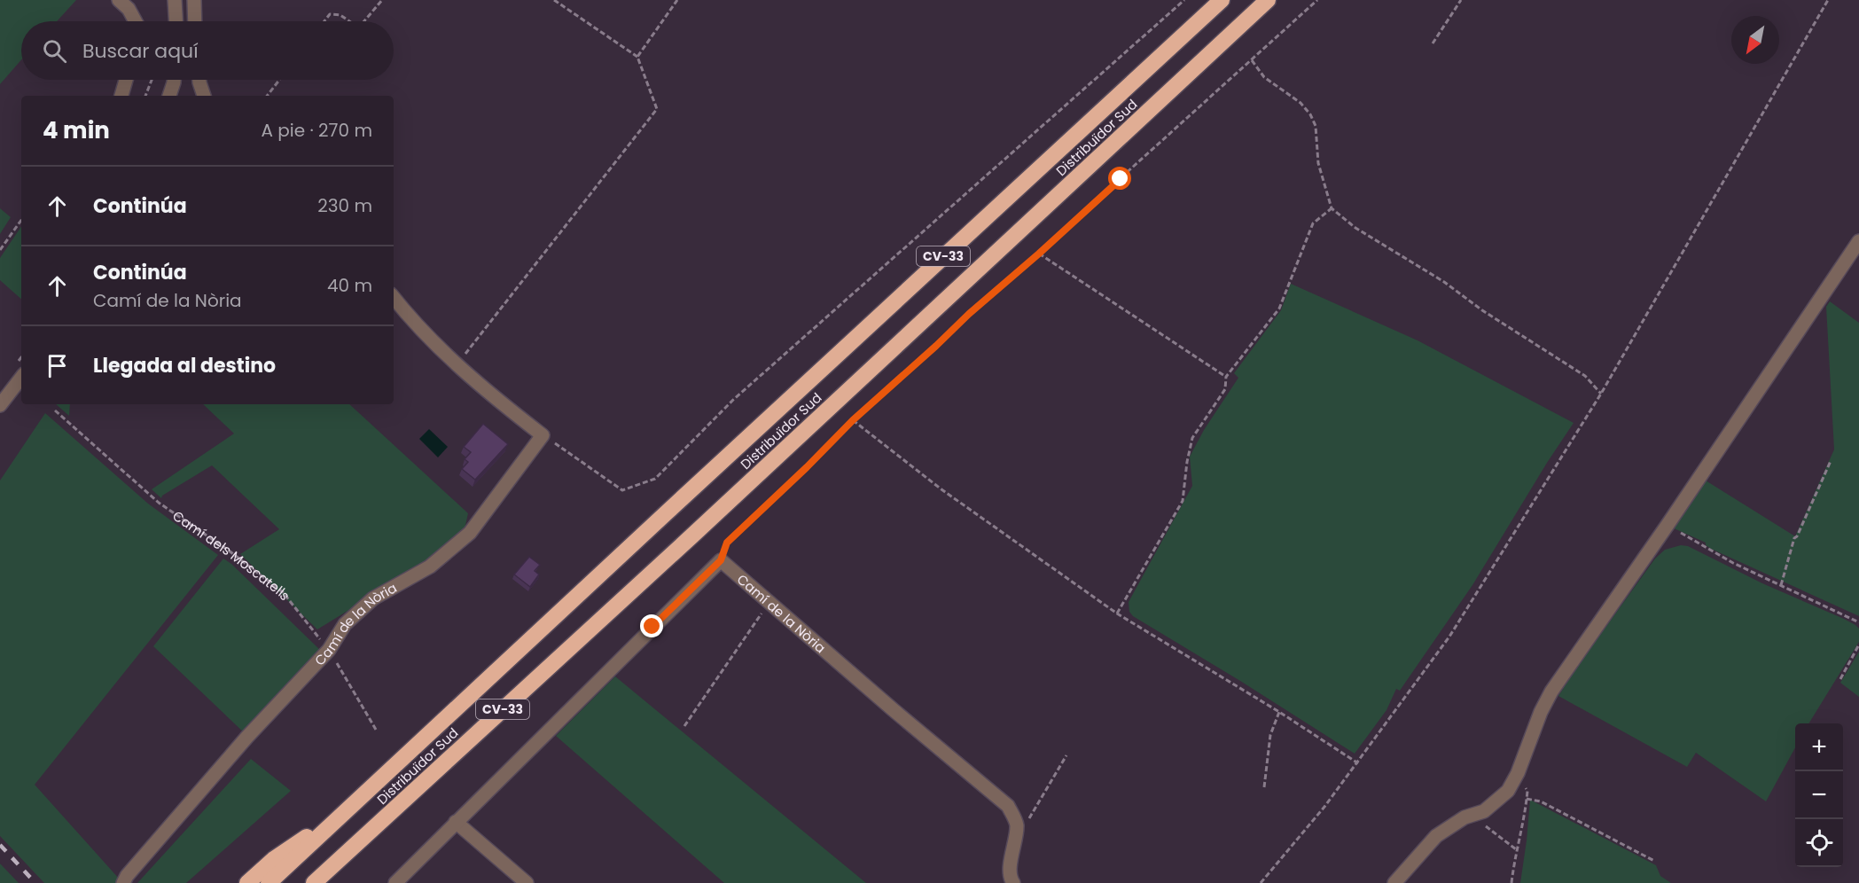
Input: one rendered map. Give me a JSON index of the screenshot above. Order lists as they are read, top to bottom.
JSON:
{
  "streets": {
    "highway": ["Distribuïdor Sud", "CV-33"],
    "street": ["Camí de la Nòria"],
    "path": ["Camí dels Moscatells"]
  },
  "crossings": [
    ["Camí dels Moscatells", "Camí de la Nòria"]
  ],
  "north": "bottom left",
  "page": {
    "search": "Buscar aquí",
    "heading": ["4 min", "A pie · 270 m"],
    "list": [
      ["Continúa", "230 m"],
      ["Continúa", "Camí de la Nòria", "40 m"],
      "Llegada al destino"
    ],
    "map_buttons": ["+", "−"]
  }
}
